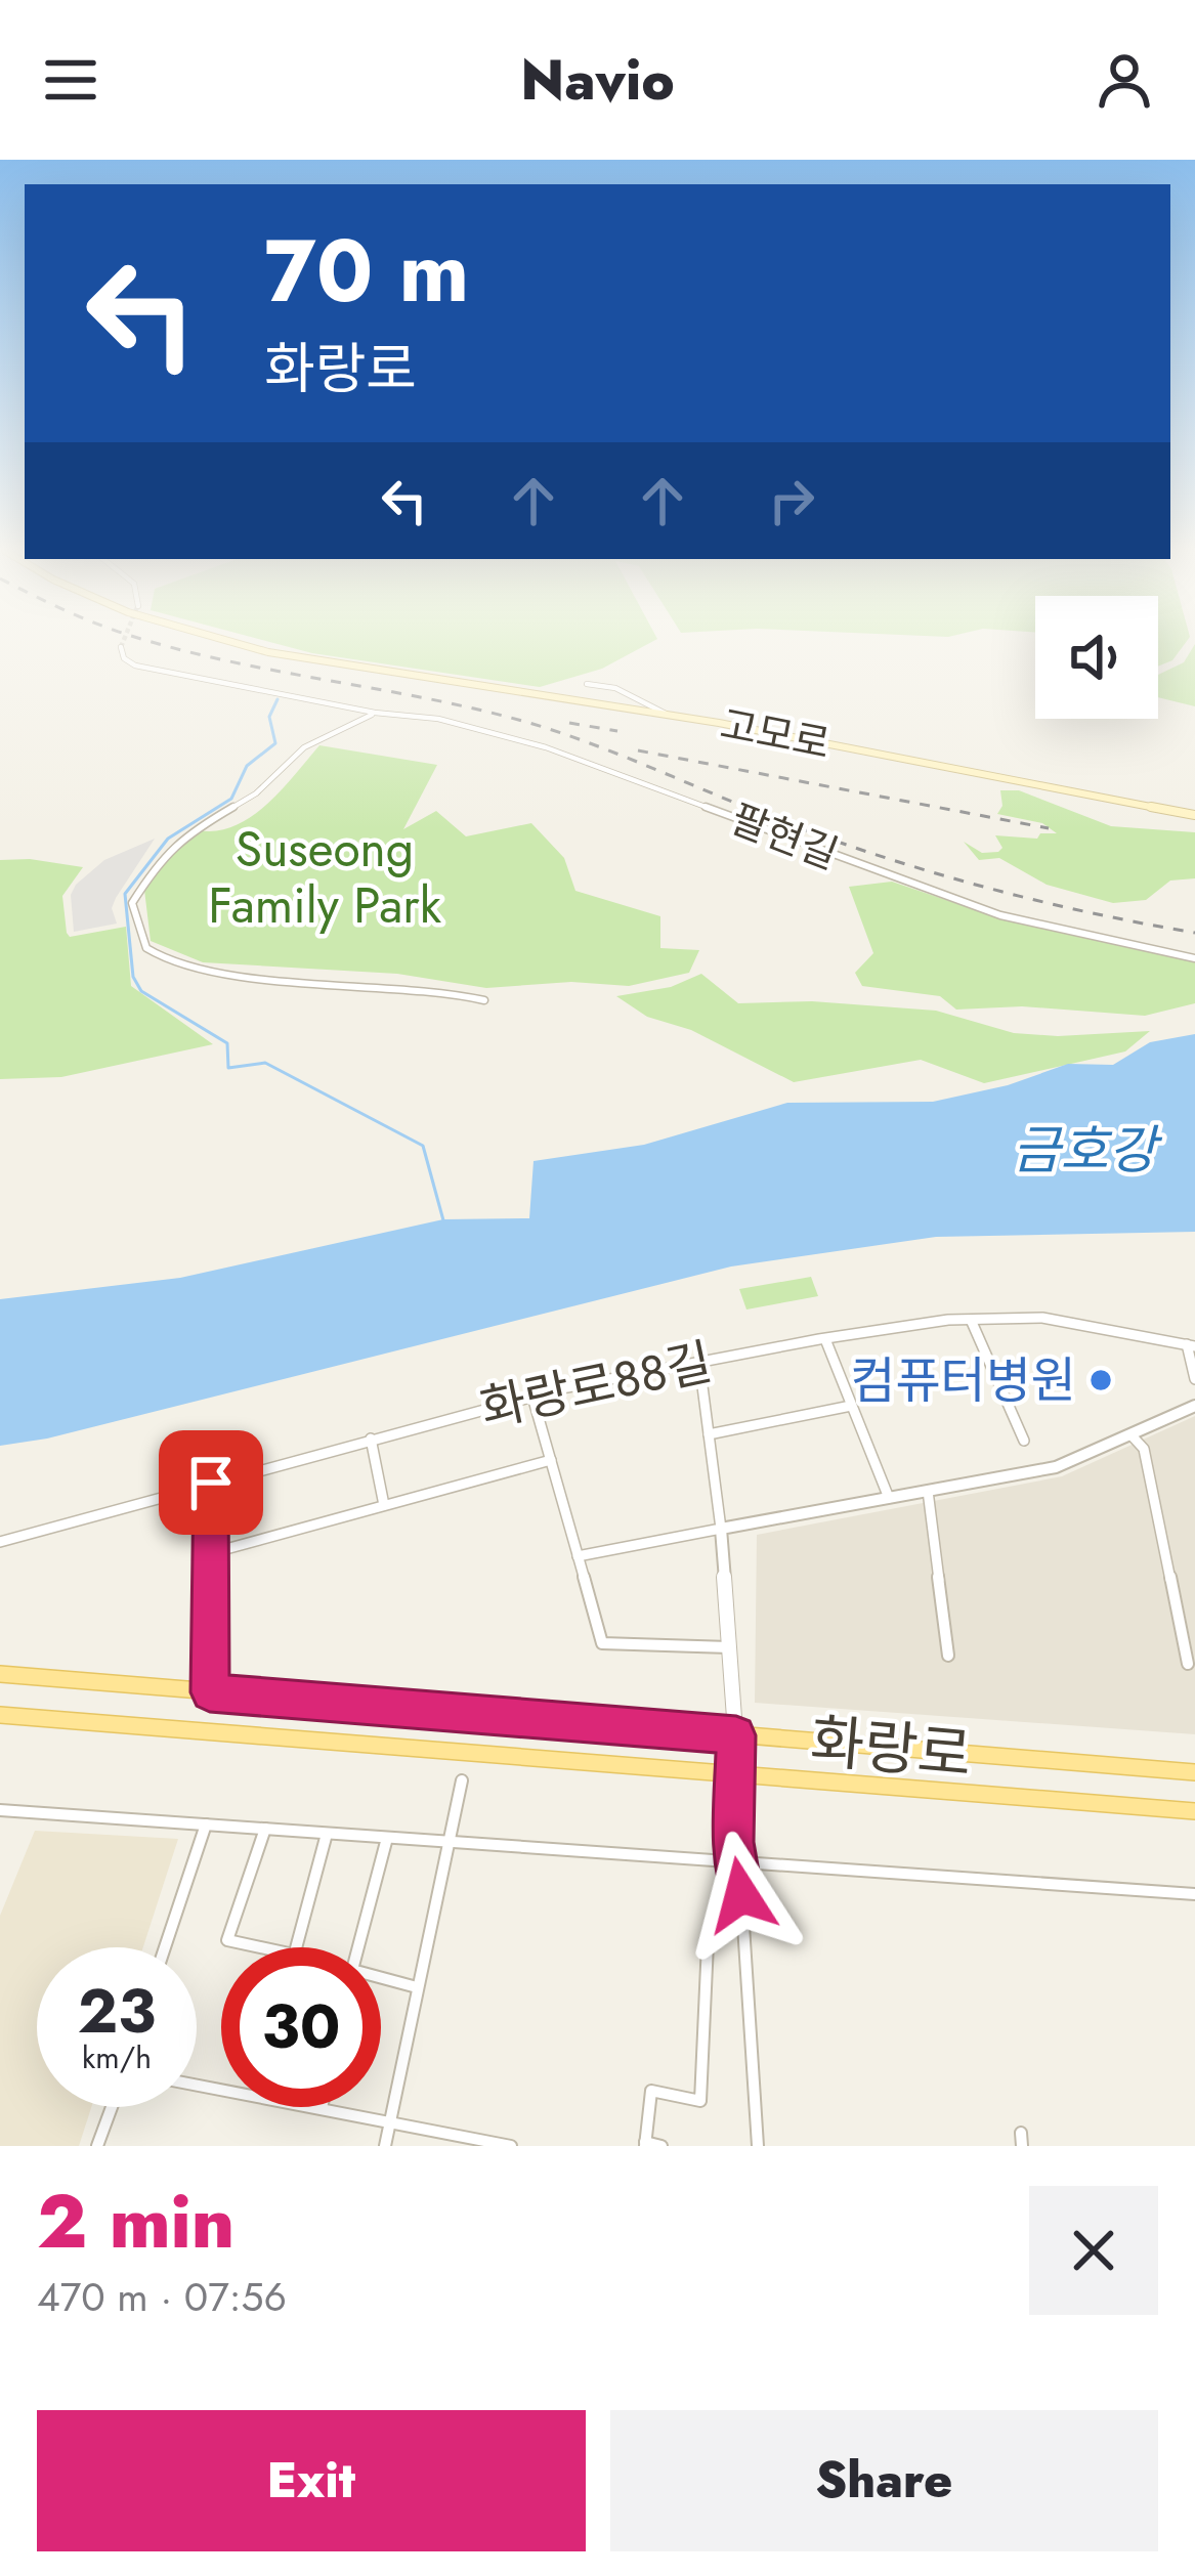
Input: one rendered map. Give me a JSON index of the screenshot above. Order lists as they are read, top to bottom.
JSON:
{
  "streets": {
    "main road": ["고모로", "화랑로"],
    "street": ["팔현길", "화랑로88길"]
  },
  "water": ["금호강"],
  "parks": ["Suseong Family Park"],
  "places": ["컴퓨터병원"],
  "page": {
    "header": "Navio",
    "turn": ["70 m", "화랑로"],
    "speed": "23 km/h",
    "limit": "30",
    "heading": ["2 min", "470 m · 07:56"],
    "buttons": ["Exit", "Share"]
  }
}
